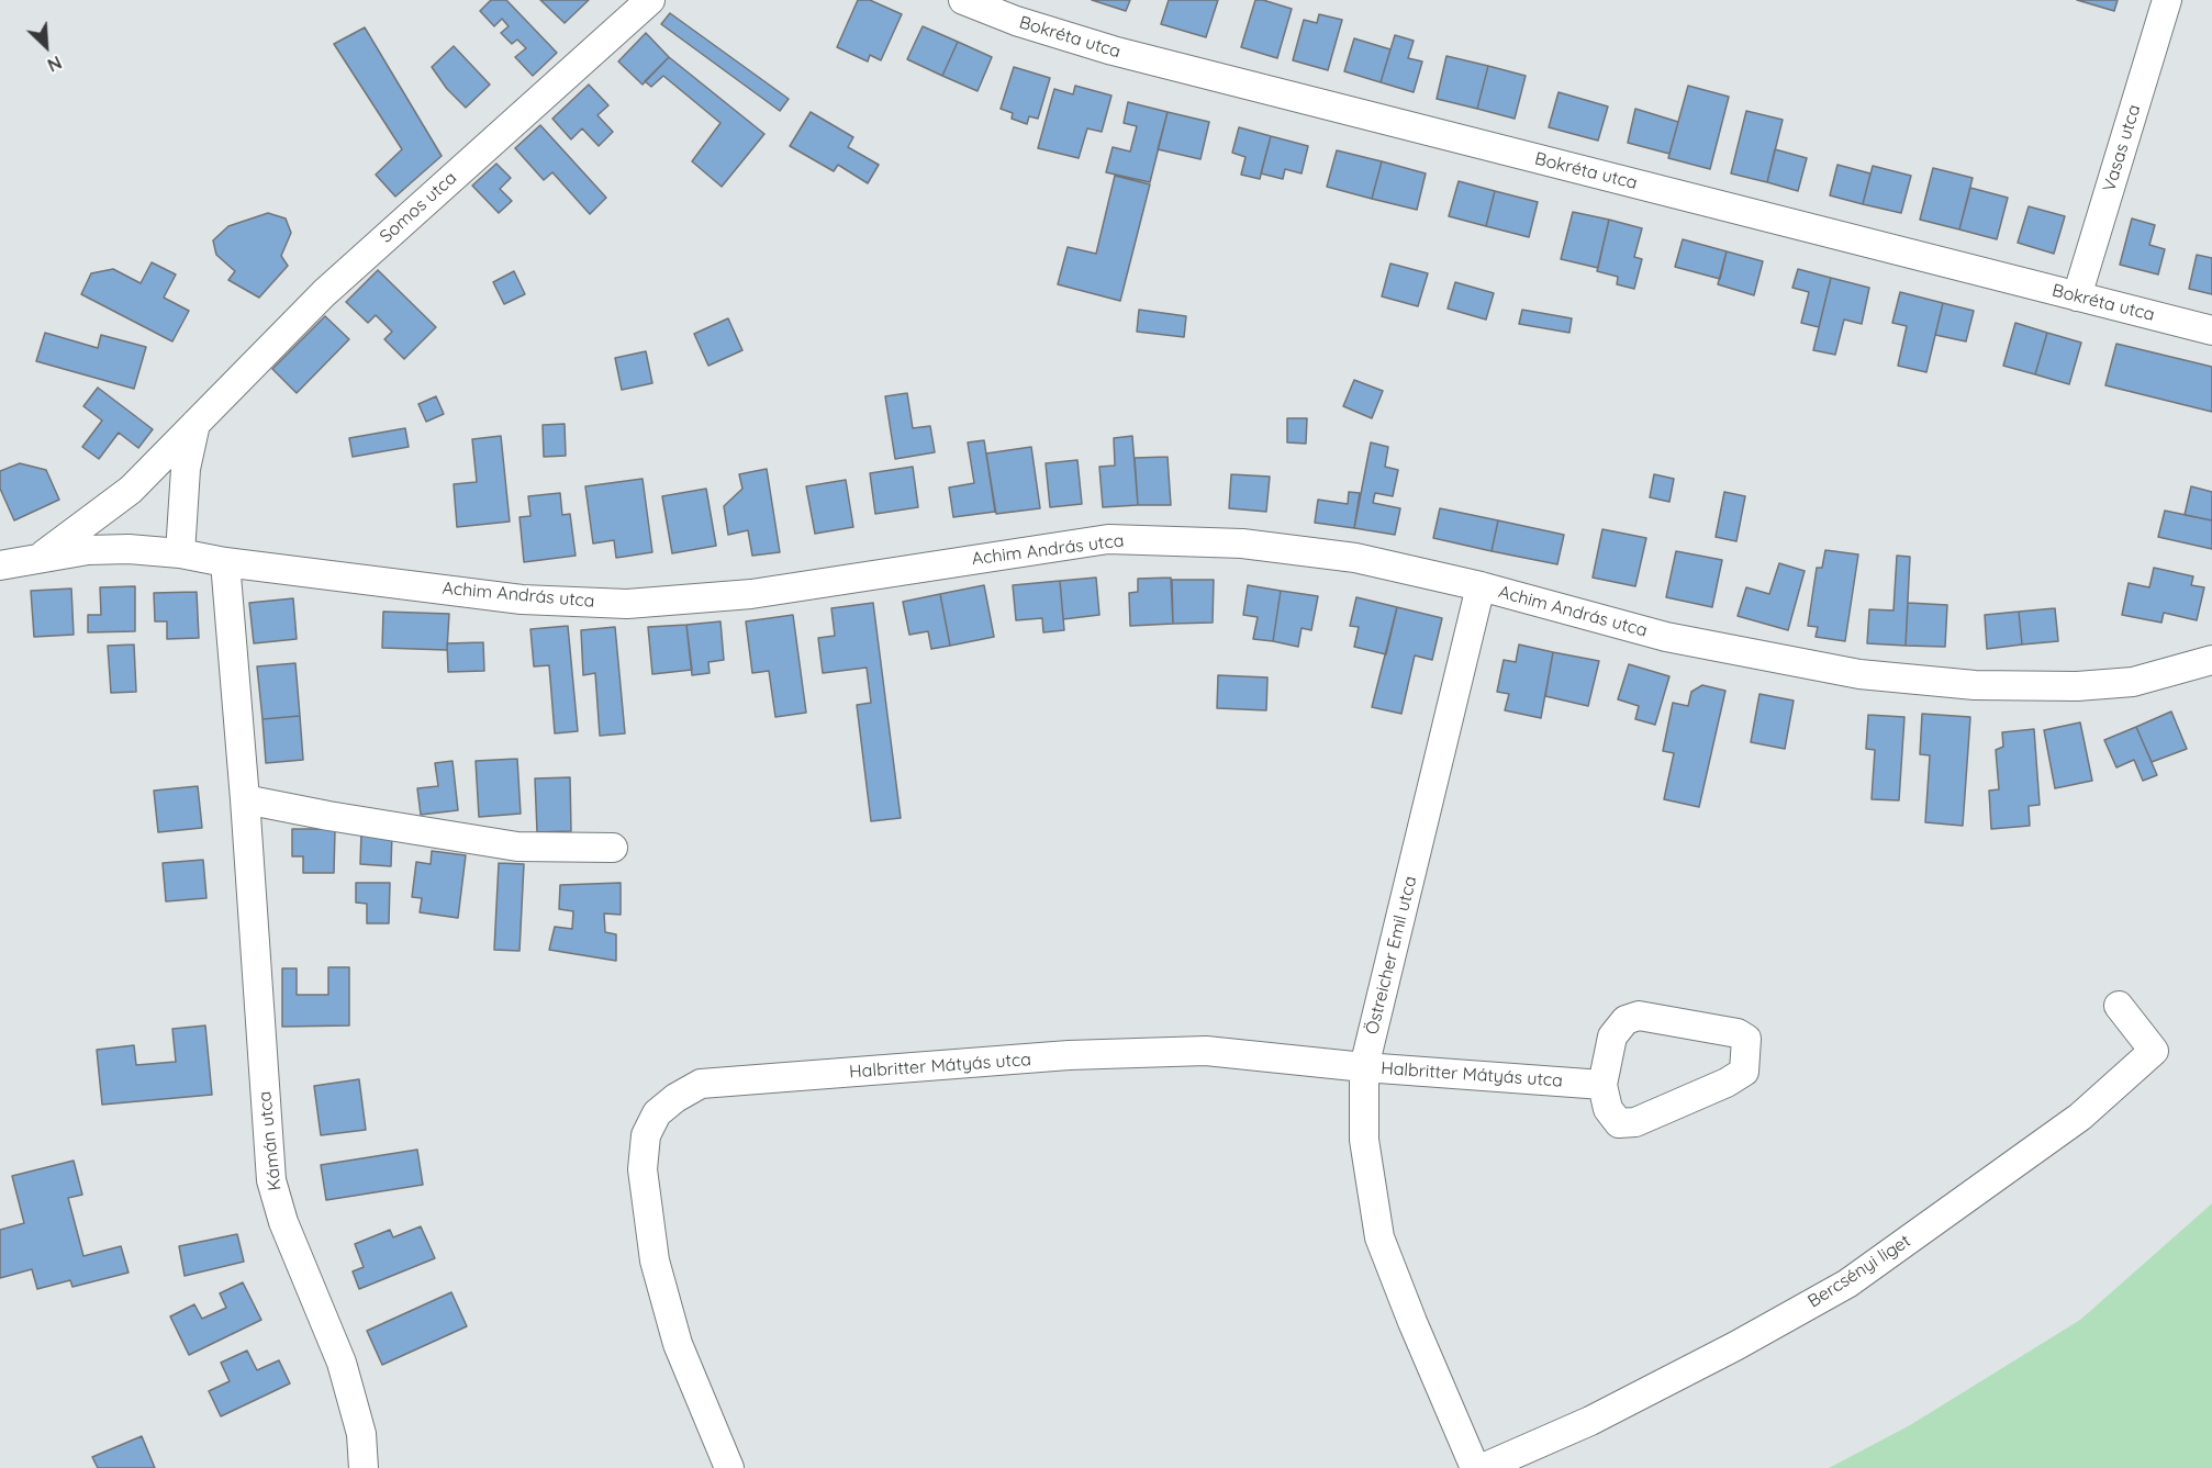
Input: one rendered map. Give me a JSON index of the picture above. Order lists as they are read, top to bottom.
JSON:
{
  "streets": {
    "street": [
      "Bokréta utca",
      "Vasas utca",
      "Somos utca",
      "Achim András utca",
      "Östreicher Emil utca",
      "Halbritter Mátyás utca",
      "Kámán utca",
      "Bercsényi liget"
    ]
  },
  "crossings": [
    ["Bokréta utca", "Vasas utca"],
    ["Somos utca", "Achim András utca"],
    ["Achim András utca", "Östreicher Emil utca"],
    ["Achim András utca", "Kámán utca"],
    ["Östreicher Emil utca", "Halbritter Mátyás utca"]
  ],
  "north": "bottom right"
}
